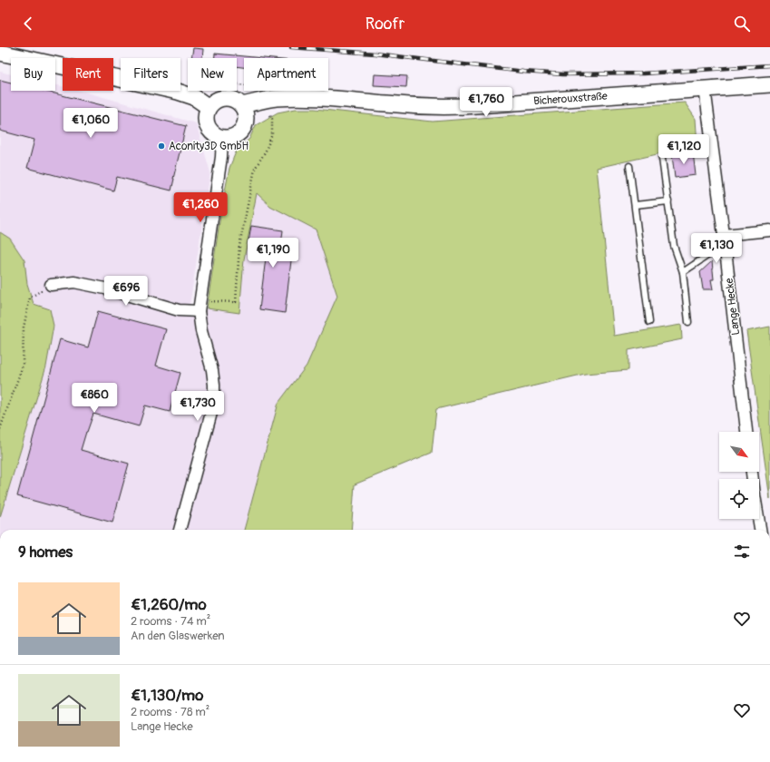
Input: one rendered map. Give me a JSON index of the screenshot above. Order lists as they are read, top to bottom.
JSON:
{
  "streets": {
    "street": ["Bicherouxstraße", "Lange Hecke"]
  },
  "crossings": [
    ["Bicherouxstraße", "Lange Hecke"]
  ],
  "places": ["Aconity3D GmbH"],
  "north": "bottom right",
  "page": {
    "header": "Roofr",
    "chip": [
      "Buy",
      "Rent",
      "Filters",
      "New",
      "Apartment"
    ],
    "price": [
      "€1,760",
      "€1,060",
      "€1,120",
      "€1,260",
      "€1,130",
      "€1,190",
      "€696",
      "€860",
      "€1,730"
    ],
    "heading": "9 homes",
    "list": [
      {
        "name": "€1,260/mo",
        "note": "2 rooms · 74 m² · An den Glaswerken"
      },
      {
        "name": "€1,130/mo",
        "note": "2 rooms · 78 m² · Lange Hecke"
      }
    ]
  }
}
